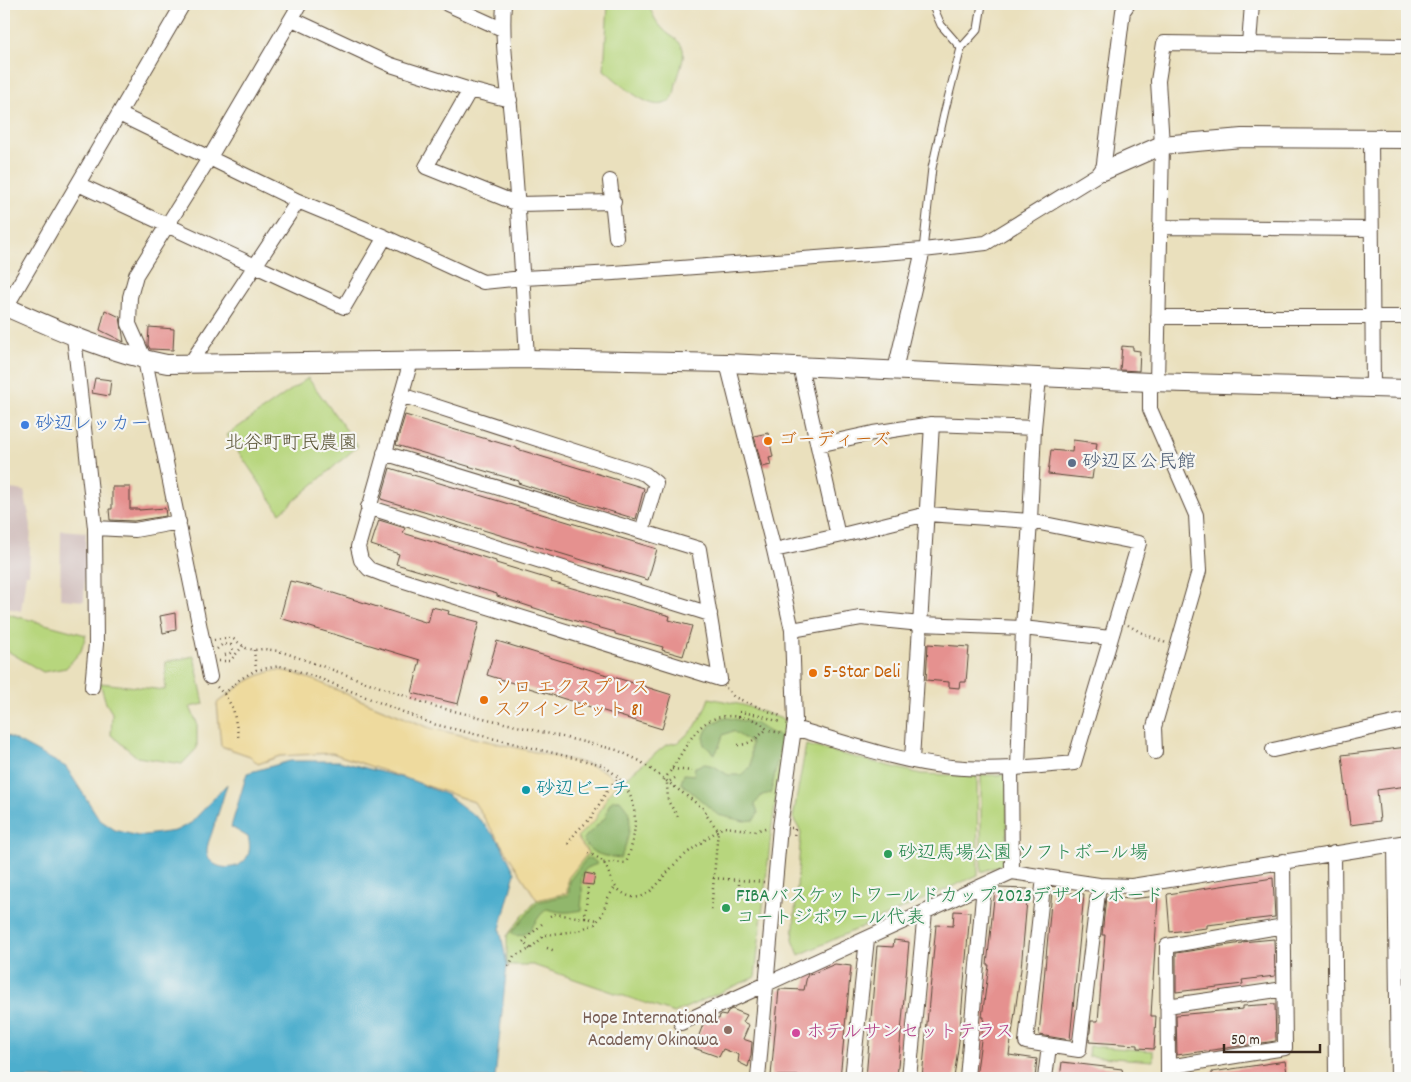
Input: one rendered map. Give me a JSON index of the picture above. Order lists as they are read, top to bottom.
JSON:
{
  "parks": ["北谷町町民農園"],
  "places": [
    "砂辺レッカー",
    "ゴーディーズ",
    "砂辺区公民館",
    "5-Star Deli",
    "ソロ エクスプレス スクインビット 81",
    "砂辺ビーチ",
    "砂辺馬場公園 ソフトボール場",
    "FIBAバスケットワールドカップ2023デザインボード コートジボワール代表",
    "Hope International Academy Okinawa",
    "ホテルサンセットテラス"
  ],
  "scale_bar": "50 m"
}
